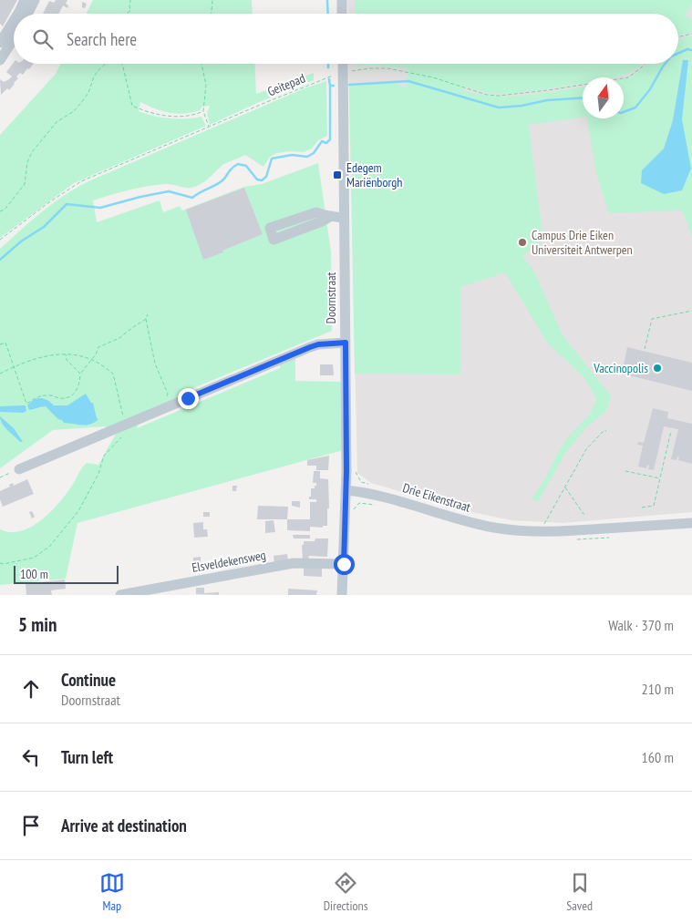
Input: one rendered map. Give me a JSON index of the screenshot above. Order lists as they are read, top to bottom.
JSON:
{
  "streets": {
    "street": ["Doornstraat", "Drie Eikenstraat", "Elsveldekensweg"],
    "path": ["Geitepad"]
  },
  "crossings": [
    ["Geitepad", "Doornstraat"],
    ["Doornstraat", "Drie Eikenstraat"],
    ["Doornstraat", "Elsveldekensweg"]
  ],
  "places": {
    "transit": ["Edegem Mariënborgh"],
    "other": ["Campus Drie Eiken Universiteit Antwerpen", "Vaccinopolis"]
  },
  "scale_bar": "100 m",
  "north": "top",
  "page": {
    "search": "Search here",
    "scale": "100 m",
    "heading": ["5 min", "Walk · 370 m"],
    "list": [
      ["Continue", "Doornstraat", "210 m"],
      ["Turn left", "160 m"],
      "Arrive at destination"
    ],
    "nav": ["Map", "Directions", "Saved"]
  }
}
